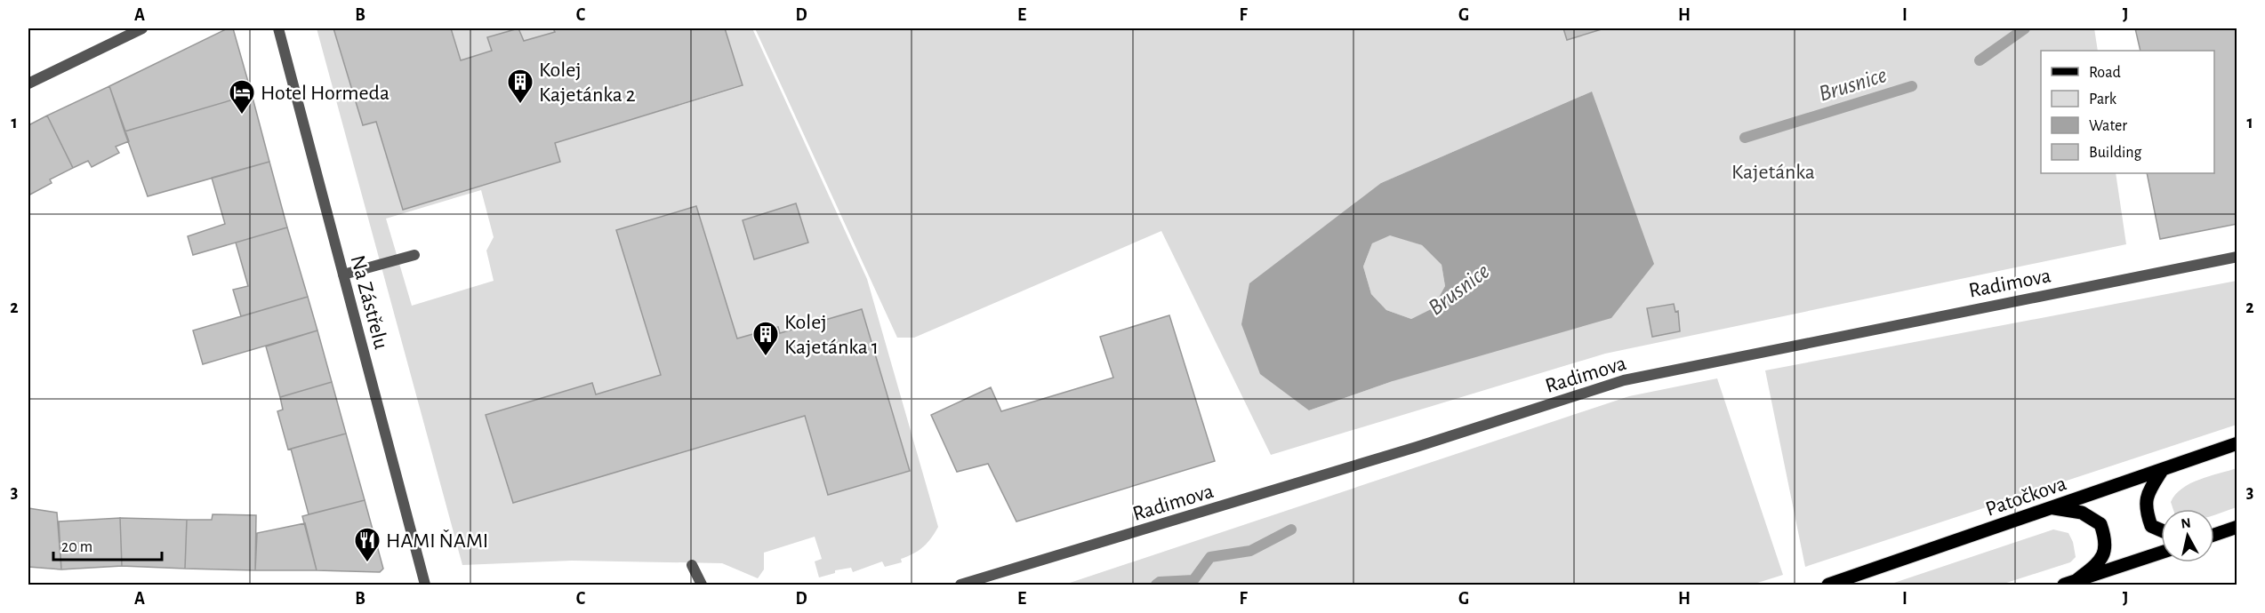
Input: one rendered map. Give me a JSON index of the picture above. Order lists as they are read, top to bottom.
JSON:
{
  "streets": {
    "main road": ["Patočkova"],
    "street": ["Radimova", "Na Zástřelu"]
  },
  "water": ["Brusnice"],
  "parks": ["Kajetánka"],
  "places": {
    "building": ["Kolej Kajetánka 2", "Kolej Kajetánka 1"],
    "hotel": ["Hotel Hormeda"],
    "restaurant": ["HAMI ŇAMI"]
  },
  "legend": [
    "Road",
    "Park",
    "Water",
    "Building"
  ],
  "scale_bar": "20 m",
  "north": "top",
  "grid": {
    "columns": [
      "A",
      "B",
      "C",
      "D",
      "E",
      "F",
      "G",
      "H",
      "I",
      "J"
    ],
    "rows": ["1", "2", "3"]
  }
}
